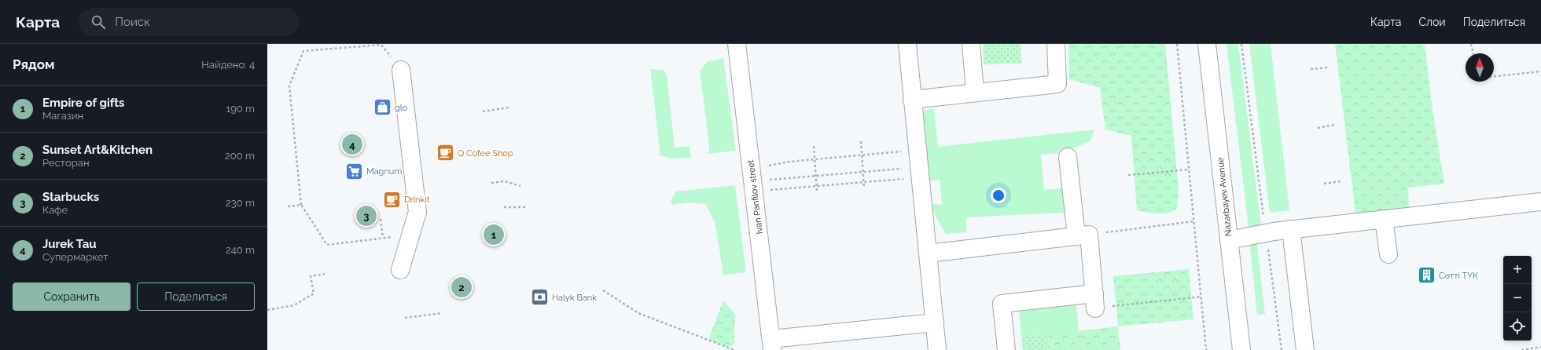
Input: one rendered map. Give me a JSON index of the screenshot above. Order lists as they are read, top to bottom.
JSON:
{
  "streets": {
    "main road": ["Ivan Panfilov street", "Nazarbayev Avenue"]
  },
  "places": {
    "shop": ["glo"],
    "cafe": ["Q Cofee Shop", "Drinkit"],
    "supermarket": ["Magnum"],
    "building": ["Сәтті ТҮК"],
    "bank": ["Halyk Bank"]
  },
  "north": "top",
  "page": {
    "header": "Карта",
    "search": "Поиск",
    "nav": ["Карта", "Слои", "Поделиться"],
    "heading": ["Рядом", "Найдено: 4"],
    "list": [
      {
        "mark": "1",
        "name": "Empire of gifts",
        "note": "Магазин",
        "value": "190 m"
      },
      {
        "mark": "2",
        "name": "Sunset Art&Kitchen",
        "note": "Ресторан",
        "value": "200 m"
      },
      {
        "mark": "3",
        "name": "Starbucks",
        "note": "Кафе",
        "value": "230 m"
      },
      {
        "mark": "4",
        "name": "Jurek Tau",
        "note": "Супермаркет",
        "value": "240 m"
      }
    ],
    "pins": [
      "4",
      "3",
      "1",
      "2"
    ],
    "map_buttons": ["+", "−"],
    "buttons": ["Сохранить", "Поделиться"]
  }
}
